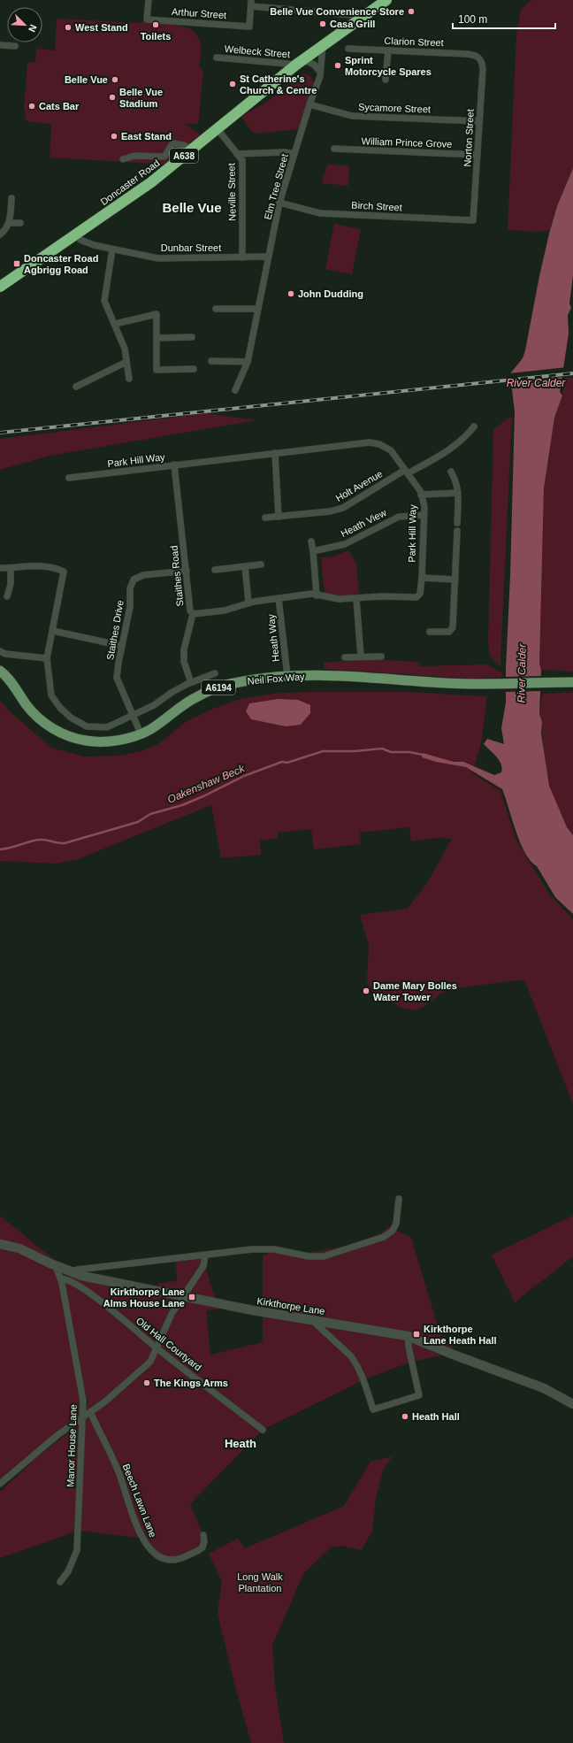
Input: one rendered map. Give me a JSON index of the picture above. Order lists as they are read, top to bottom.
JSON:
{
  "streets": {
    "highway": ["A638", "Doncaster Road"],
    "main road": ["Neil Fox Way", "A6194"],
    "street": [
      "Arthur Street",
      "Clarion Street",
      "Welbeck Street",
      "Sycamore Street",
      "Norton Street",
      "William Prince Grove",
      "Elm Tree Street",
      "Neville Street",
      "Birch Street",
      "Dunbar Street",
      "Park Hill Way",
      "Holt Avenue",
      "Heath View",
      "Staithes Road",
      "Staithes Drive",
      "Heath Way",
      "Kirkthorpe Lane",
      "Old Hall Courtyard",
      "Manor House Lane",
      "Beech Lawn Lane"
    ]
  },
  "crossings": [
    ["Clarion Street", "Norton Street"],
    ["Welbeck Street", "Doncaster Road"],
    ["Sycamore Street", "Norton Street"],
    ["Sycamore Street", "Elm Tree Street"],
    ["Norton Street", "William Prince Grove"],
    ["Norton Street", "Birch Street"],
    ["Doncaster Road", "Elm Tree Street"],
    ["Doncaster Road", "Dunbar Street"],
    ["Elm Tree Street", "Birch Street"],
    ["Elm Tree Street", "Dunbar Street"],
    ["Neville Street", "Dunbar Street"],
    ["Park Hill Way", "Holt Avenue"],
    ["Park Hill Way", "Heath View"],
    ["Park Hill Way", "Staithes Road"],
    ["Park Hill Way", "Heath Way"],
    ["Staithes Road", "Staithes Drive"],
    ["Staithes Drive", "Neil Fox Way"],
    ["Heath Way", "Neil Fox Way"],
    ["Kirkthorpe Lane", "Manor House Lane"],
    ["Old Hall Courtyard", "Manor House Lane"]
  ],
  "districts": ["Belle Vue", "Heath"],
  "water": ["River Calder", "Oakenshaw Beck"],
  "parks": ["Long Walk Plantation"],
  "places": {
    "other": [
      "Belle Vue Convenience Store",
      "Casa Grill",
      "Toilets",
      "West Stand",
      "Sprint Motorcycle Spares",
      "Belle Vue",
      "St Catherine's Church & Centre",
      "Belle Vue Stadium",
      "Cats Bar",
      "East Stand",
      "John Dudding",
      "Dame Mary Bolles Water Tower",
      "The Kings Arms",
      "Heath Hall"
    ],
    "transit": ["Doncaster Road Agbrigg Road", "Kirkthorpe Lane Alms House Lane", "Kirkthorpe Lane Heath Hall"]
  },
  "scale_bar": "100 m",
  "north": "bottom right"
}
